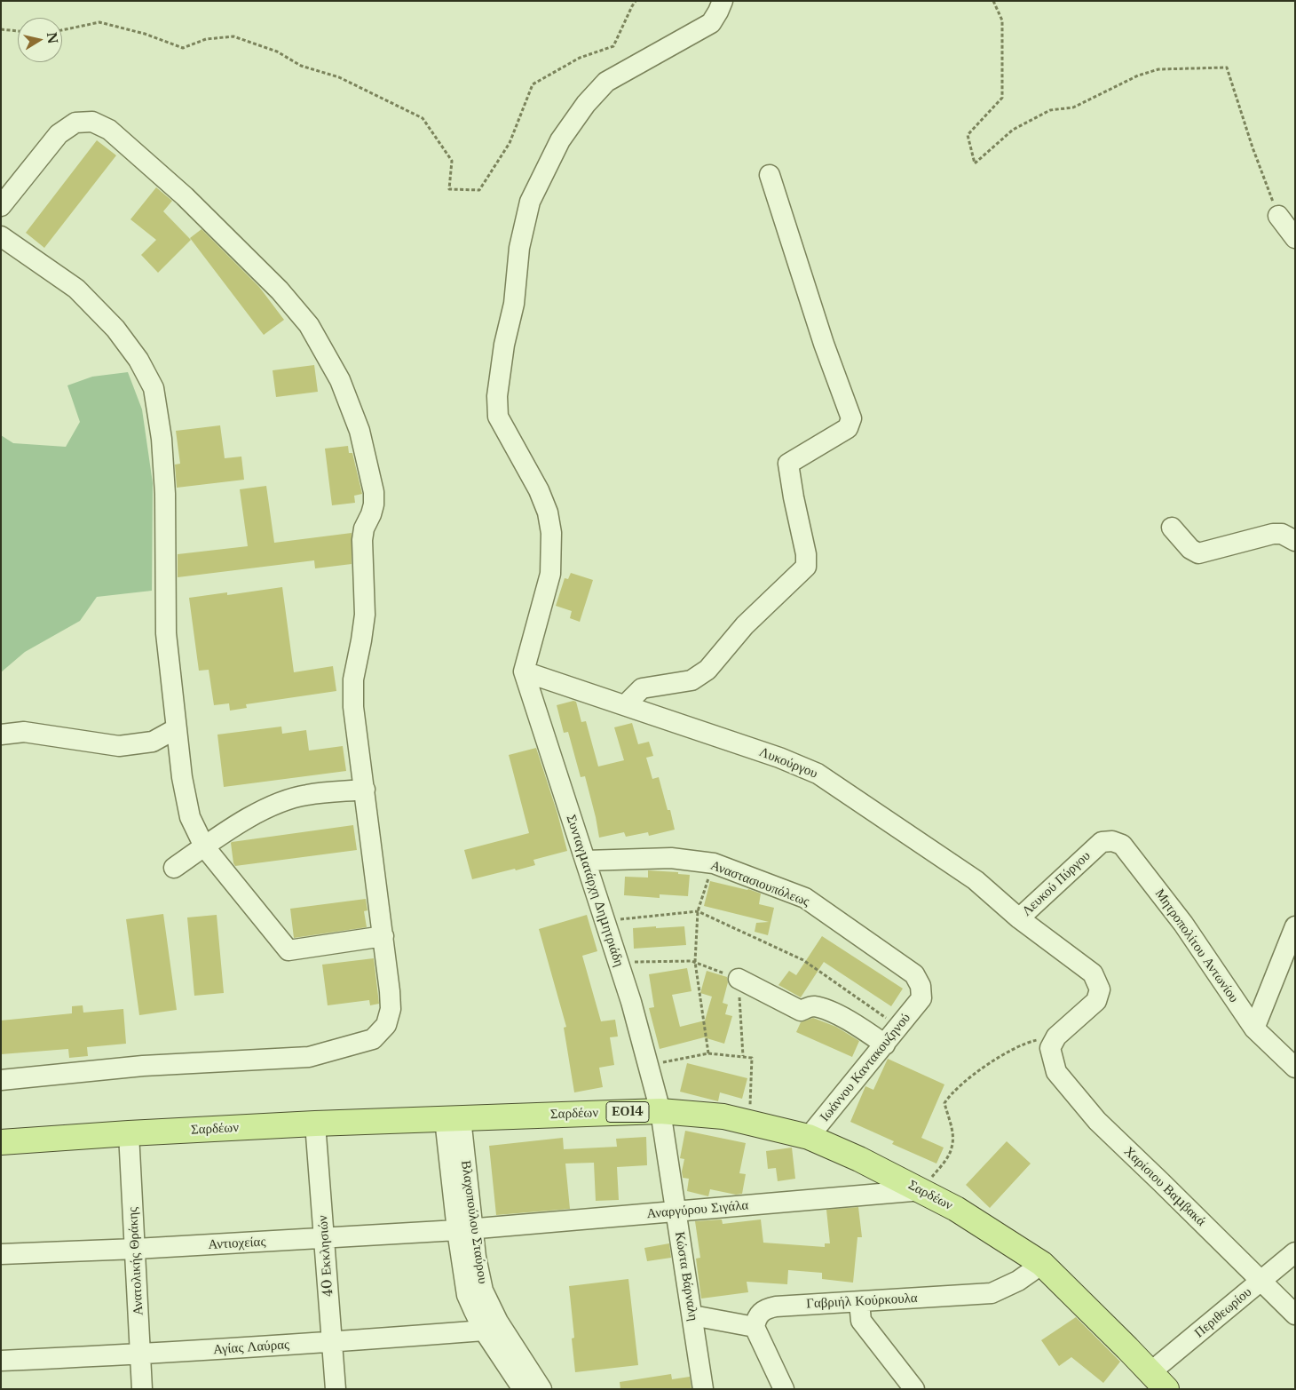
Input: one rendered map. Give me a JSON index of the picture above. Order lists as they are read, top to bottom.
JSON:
{
  "streets": {
    "main road": ["ΕΟ14", "Σαρδέων"],
    "street": [
      "Λυκούργου",
      "Αναστασιουπόλεως",
      "Λευκού Πύργου",
      "Συνταγματάρχη Δημητριάδη",
      "Μητροπολίτου Αντωνίου",
      "Ιωάννου Καντακουζηνού",
      "Χαρίσιου Βαμβακά",
      "Αναργύρου Σιγάλα",
      "Βλαχοπούλου Σταύρου",
      "Αντιοχείας",
      "40 Εκκλησιών",
      "Ανατολικής Θράκης",
      "Κώστα Βάρναλη",
      "Γαβριήλ Κούρκουλα",
      "Περιθεωρίου",
      "Αγίας Λαύρας"
    ]
  },
  "crossings": [
    ["Λυκούργου", "Λευκού Πύργου"],
    ["Λυκούργου", "Συνταγματάρχη Δημητριάδη"],
    ["Λυκούργου", "Χαρίσιου Βαμβακά"],
    ["Αναστασιουπόλεως", "Συνταγματάρχη Δημητριάδη"],
    ["Αναστασιουπόλεως", "Ιωάννου Καντακουζηνού"],
    ["Λευκού Πύργου", "Μητροπολίτου Αντωνίου"],
    ["Συνταγματάρχη Δημητριάδη", "Σαρδέων"],
    ["Συνταγματάρχη Δημητριάδη", "Κώστα Βάρναλη"],
    ["Ιωάννου Καντακουζηνού", "Σαρδέων"],
    ["Σαρδέων", "Αναργύρου Σιγάλα"],
    ["Σαρδέων", "Βλαχοπούλου Σταύρου"],
    ["Σαρδέων", "40 Εκκλησιών"],
    ["Σαρδέων", "Ανατολικής Θράκης"],
    ["Σαρδέων", "Κώστα Βάρναλη"],
    ["Σαρδέων", "Γαβριήλ Κούρκουλα"],
    ["Σαρδέων", "Περιθεωρίου"],
    ["Χαρίσιου Βαμβακά", "Περιθεωρίου"],
    ["Αναργύρου Σιγάλα", "Βλαχοπούλου Σταύρου"],
    ["Αναργύρου Σιγάλα", "Αντιοχείας"],
    ["Αναργύρου Σιγάλα", "Κώστα Βάρναλη"],
    ["Βλαχοπούλου Σταύρου", "Αντιοχείας"],
    ["Βλαχοπούλου Σταύρου", "Αγίας Λαύρας"],
    ["Αντιοχείας", "40 Εκκλησιών"],
    ["Αντιοχείας", "Ανατολικής Θράκης"],
    ["40 Εκκλησιών", "Αγίας Λαύρας"],
    ["Ανατολικής Θράκης", "Αγίας Λαύρας"]
  ],
  "north": "right"
}
